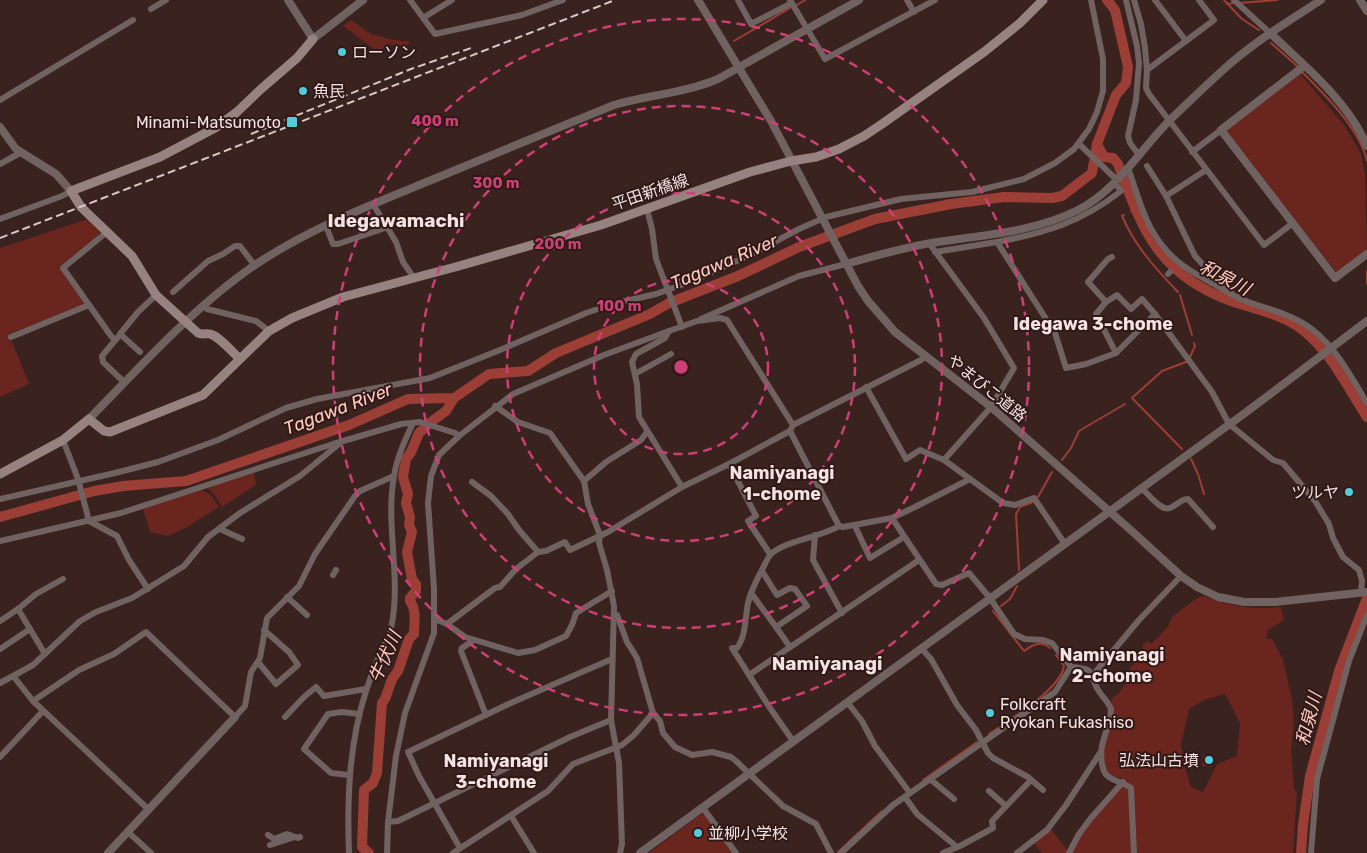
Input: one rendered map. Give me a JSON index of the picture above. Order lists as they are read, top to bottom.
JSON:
{
  "streets": {
    "main road": ["平田新橋線"],
    "street": ["やまびこ道路"]
  },
  "crossings": [
    ["平田新橋線", "やまびこ道路"]
  ],
  "districts": [
    "Idegawamachi",
    "Idegawa 3-chome",
    "Namiyanagi 1-chome",
    "Namiyanagi 2-chome",
    "Namiyanagi",
    "Namiyanagi 3-chome"
  ],
  "water": ["Tagawa River", "和泉川", "牛伏川"],
  "places": {
    "other": [
      "ローソン",
      "魚民",
      "ツルヤ",
      "Folkcraft Ryokan Fukashiso",
      "弘法山古墳",
      "並柳小学校"
    ],
    "transit": ["Minami-Matsumoto"]
  },
  "rings": [
    "400 m",
    "300 m",
    "200 m",
    "100 m"
  ]
}
